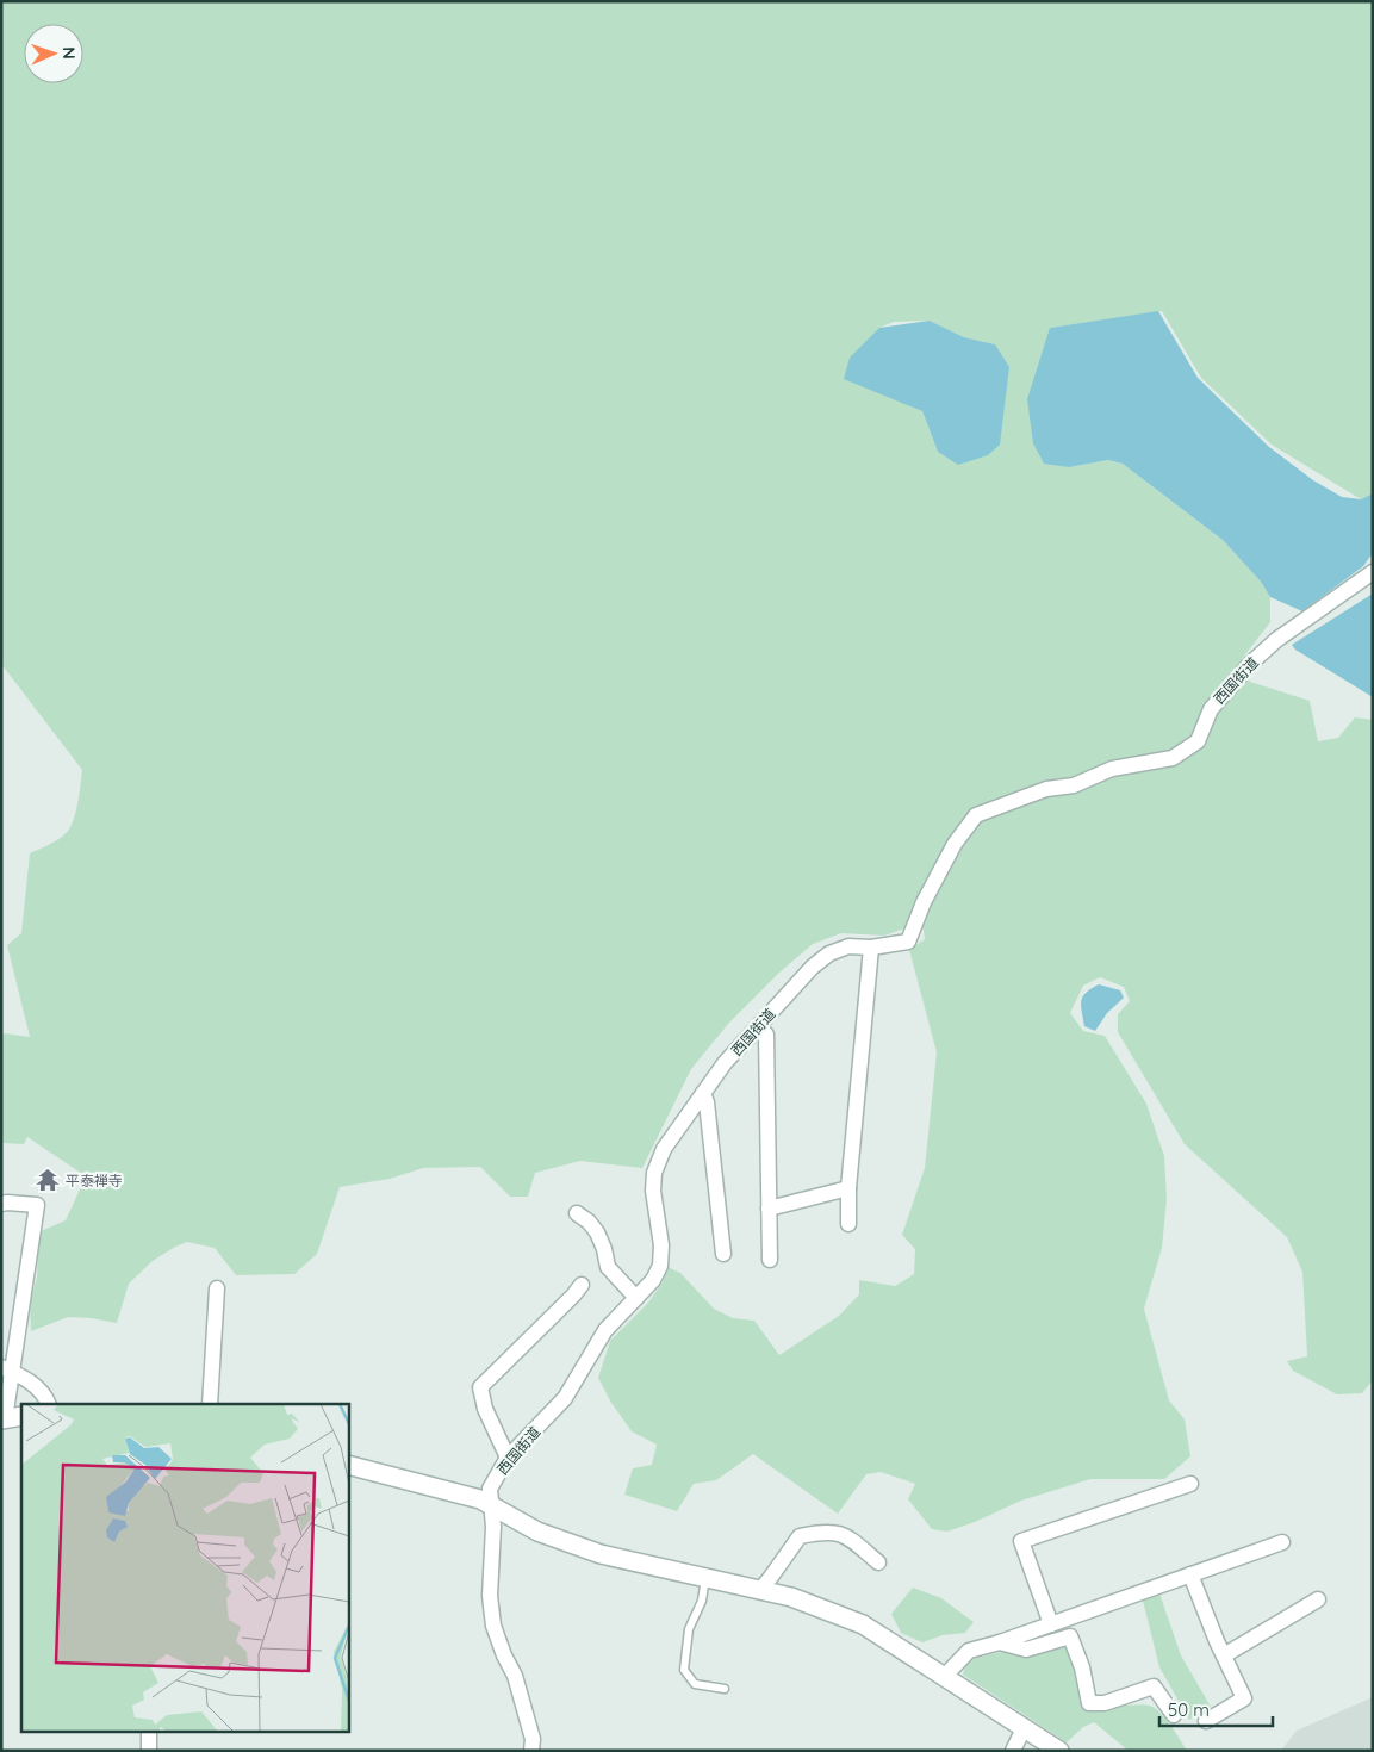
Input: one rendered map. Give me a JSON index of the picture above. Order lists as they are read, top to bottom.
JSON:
{
  "streets": {
    "street": ["西国街道"]
  },
  "places": {
    "temple": ["平泰禅寺"]
  },
  "scale_bar": "50 m",
  "north": "right"
}
